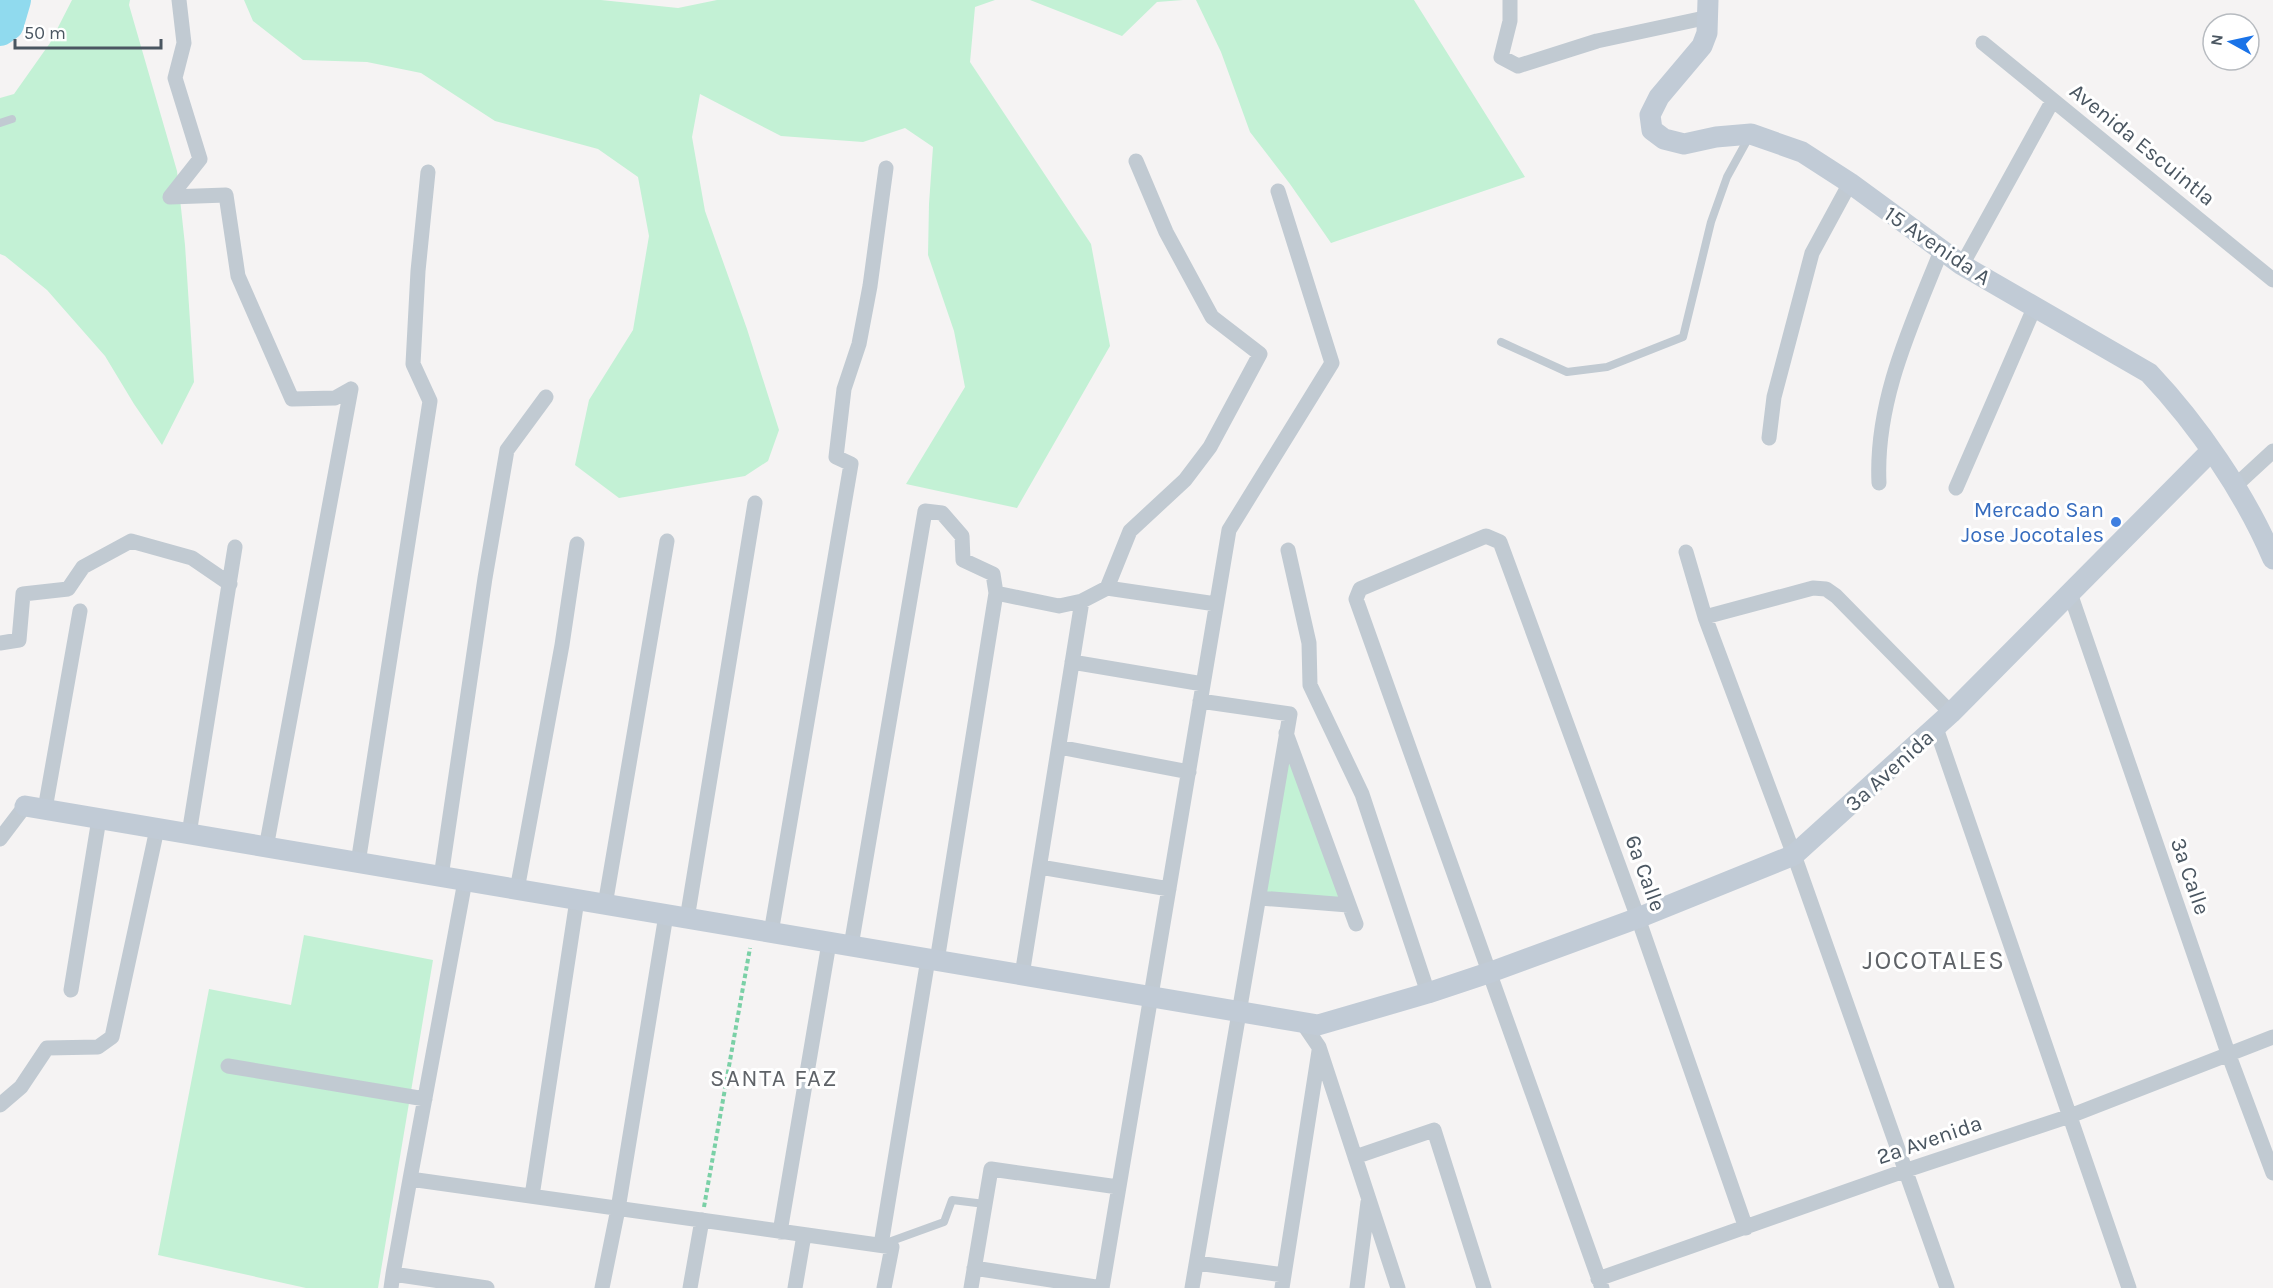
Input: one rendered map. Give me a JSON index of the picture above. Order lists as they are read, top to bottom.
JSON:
{
  "streets": {
    "street": [
      "Avenida Escuintla",
      "15 Avenida A",
      "3a Avenida",
      "6a Calle",
      "3a Calle",
      "2a Avenida"
    ]
  },
  "crossings": [
    ["15 Avenida A", "3a Avenida"],
    ["3a Avenida", "6a Calle"],
    ["3a Avenida", "3a Calle"],
    ["6a Calle", "2a Avenida"],
    ["3a Calle", "2a Avenida"]
  ],
  "districts": ["JOCOTALES", "SANTA FAZ"],
  "places": ["Mercado San Jose Jocotales"],
  "scale_bar": "50 m",
  "north": "left"
}
